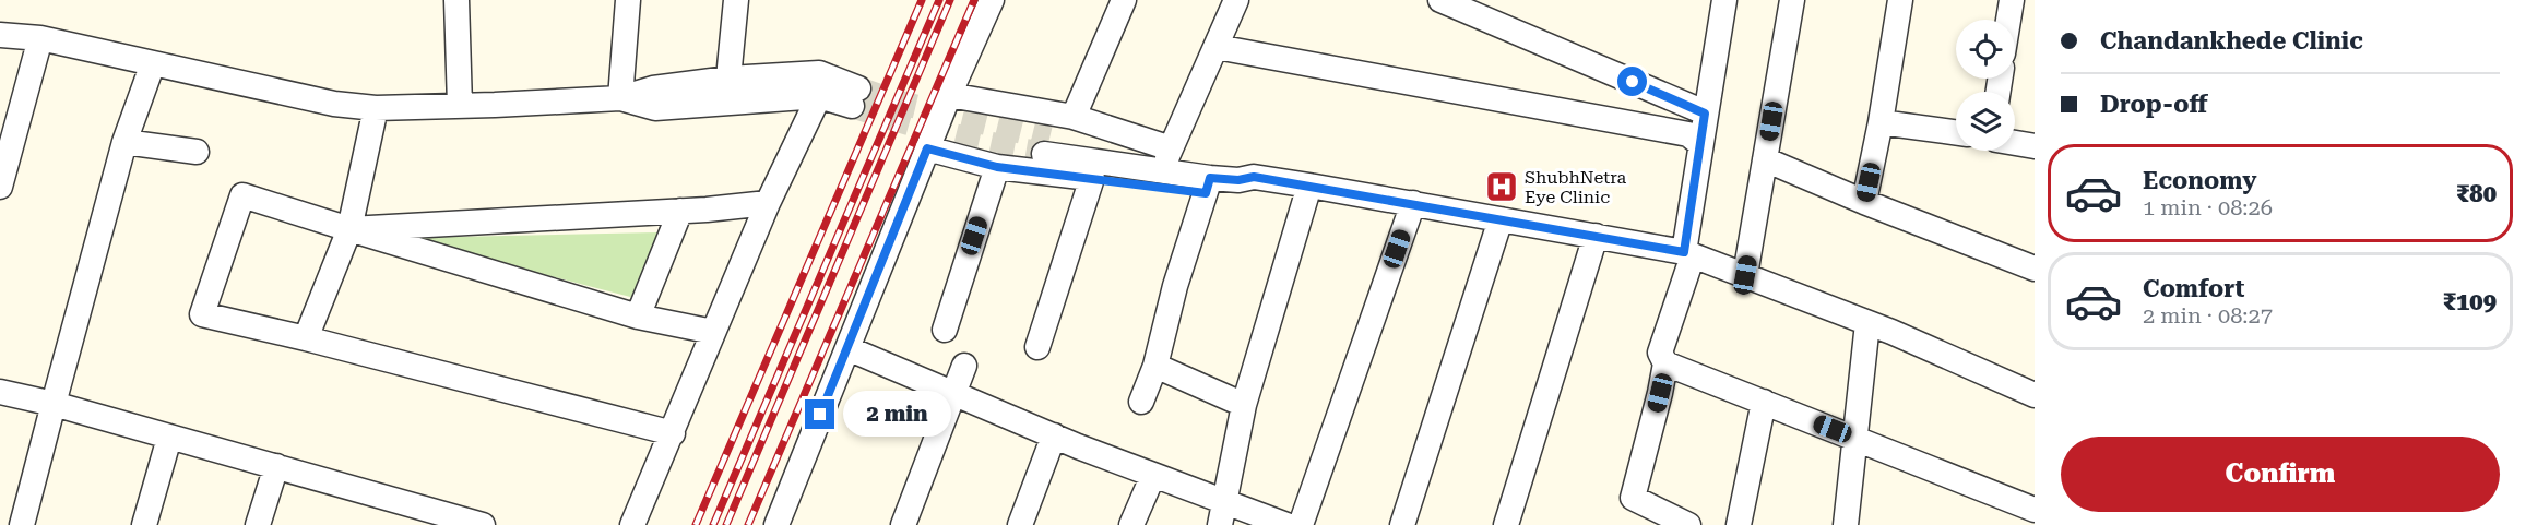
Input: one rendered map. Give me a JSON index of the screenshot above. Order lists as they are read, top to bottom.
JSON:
{
  "places": {
    "hospital": ["ShubhNetra Eye Clinic"]
  },
  "page": {
    "banner": ["Chandankhede Clinic", "Drop-off"],
    "list": [
      {
        "name": "Economy",
        "note": "1 min · 08:26",
        "value": "₹80"
      },
      {
        "name": "Comfort",
        "note": "2 min · 08:27",
        "value": "₹109"
      }
    ],
    "bubble": "2 min",
    "buttons": "Confirm"
  }
}
